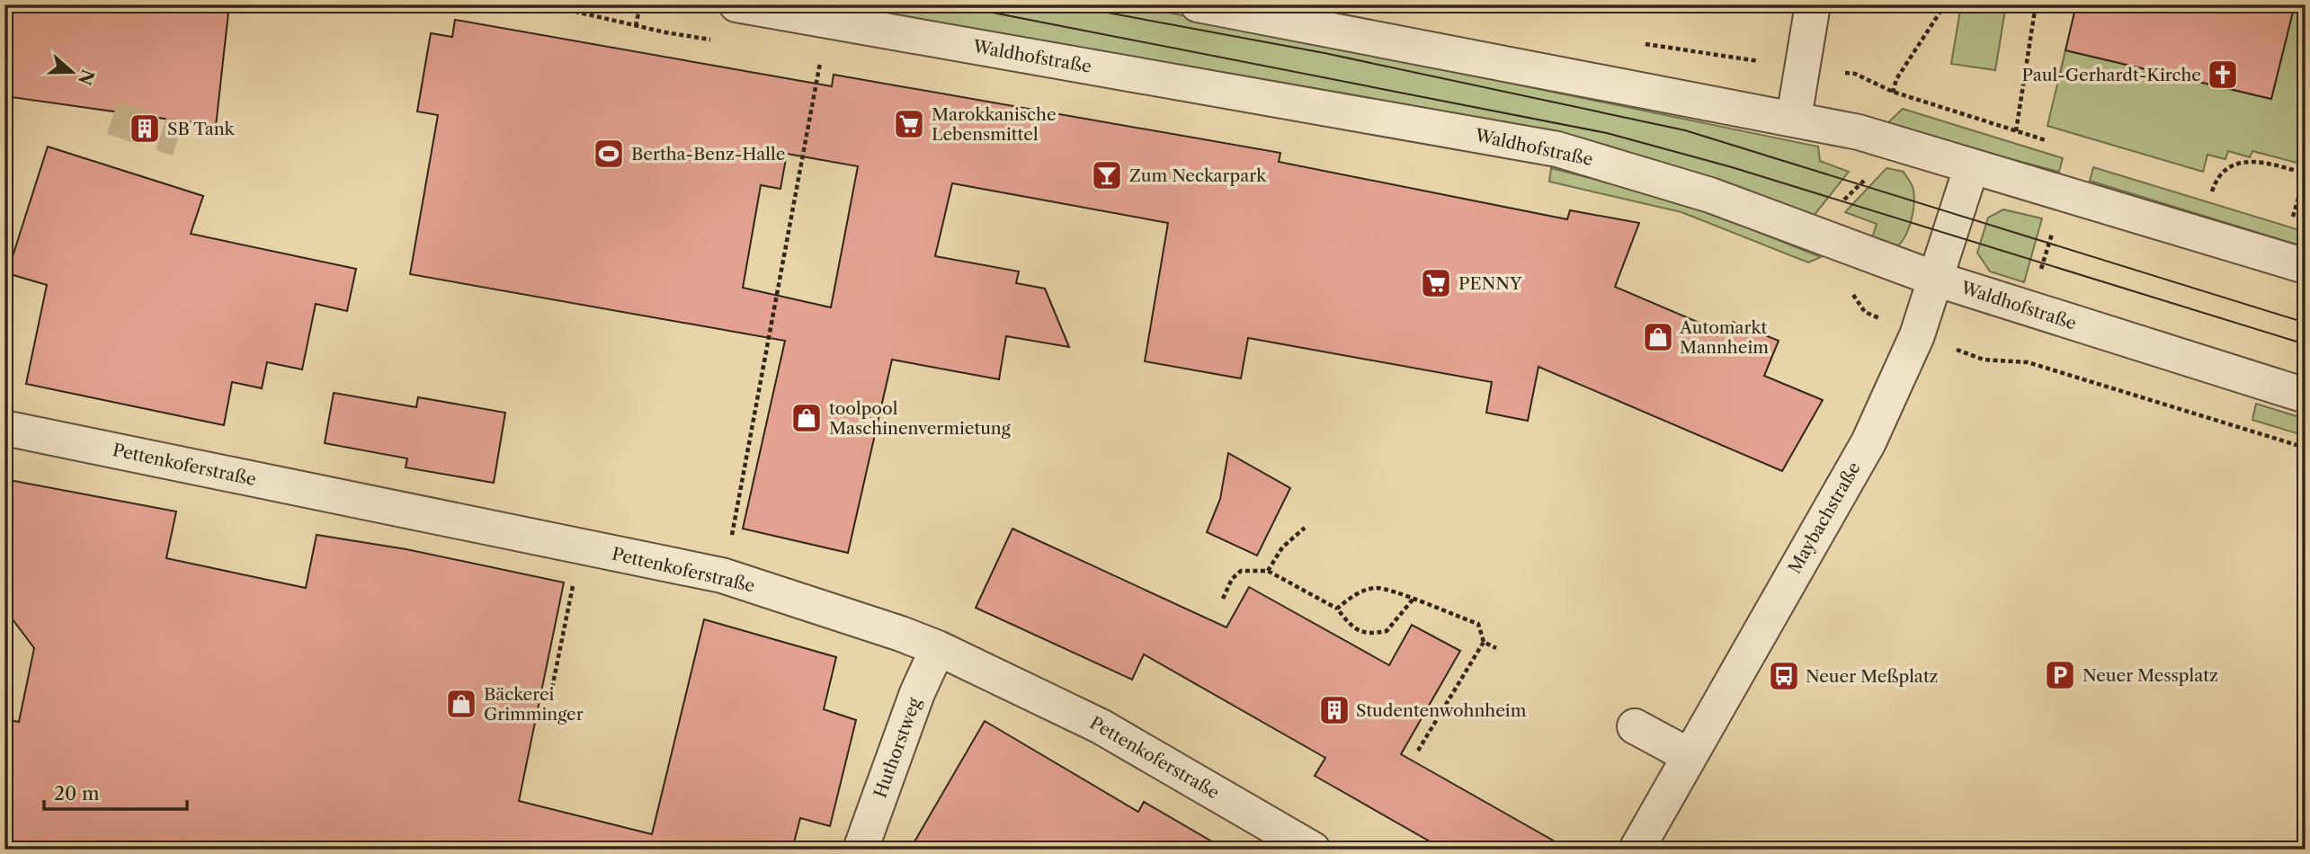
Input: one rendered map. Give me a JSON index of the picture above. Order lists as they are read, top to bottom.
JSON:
{
  "streets": {
    "street": [
      "Waldhofstraße",
      "Pettenkoferstraße",
      "Maybachstraße",
      "Huthorstweg"
    ]
  },
  "crossings": [
    ["Waldhofstraße", "Maybachstraße"],
    ["Pettenkoferstraße", "Huthorstweg"]
  ],
  "places": {
    "church": ["Paul-Gerhardt-Kirche"],
    "supermarket": ["Marokkanische Lebensmittel", "PENNY"],
    "building": ["SB Tank", "Studentenwohnheim"],
    "sports": ["Bertha-Benz-Halle"],
    "bar": ["Zum Neckarpark"],
    "shop": ["Automarkt Mannheim", "toolpool Maschinenvermietung", "Bäckerei Grimminger"],
    "parking": ["Neuer Messplatz"],
    "bus stop": ["Neuer Meßplatz"]
  },
  "scale_bar": "20 m",
  "north": "right"
}
